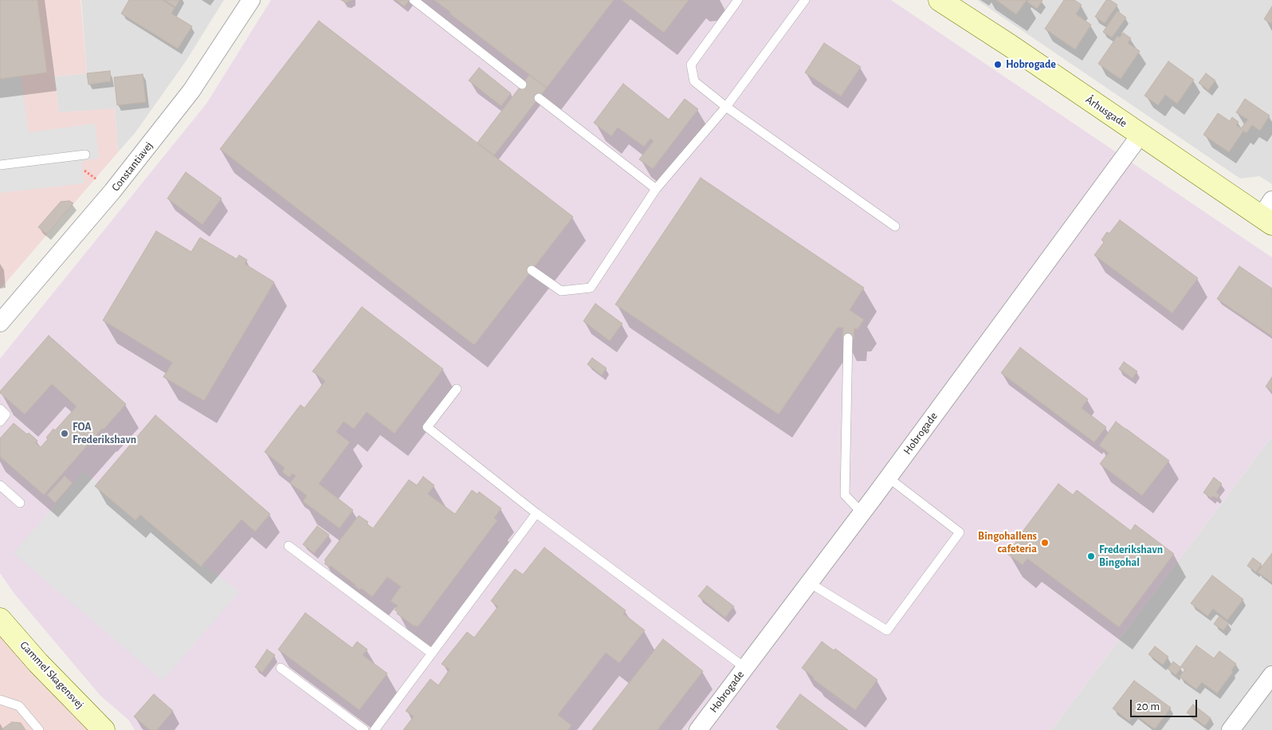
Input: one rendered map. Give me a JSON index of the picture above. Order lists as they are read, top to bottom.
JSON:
{
  "streets": {
    "street": [
      "Århusgade",
      "Constantiavej",
      "Hobrogade",
      "Gammel Skagensvej"
    ]
  },
  "crossings": [
    ["Århusgade", "Hobrogade"]
  ],
  "places": [
    "Hobrogade",
    "FOA Frederikshavn",
    "Bingohallens cafeteria",
    "Frederikshavn Bingohal"
  ],
  "scale_bar": "20 m"
}
